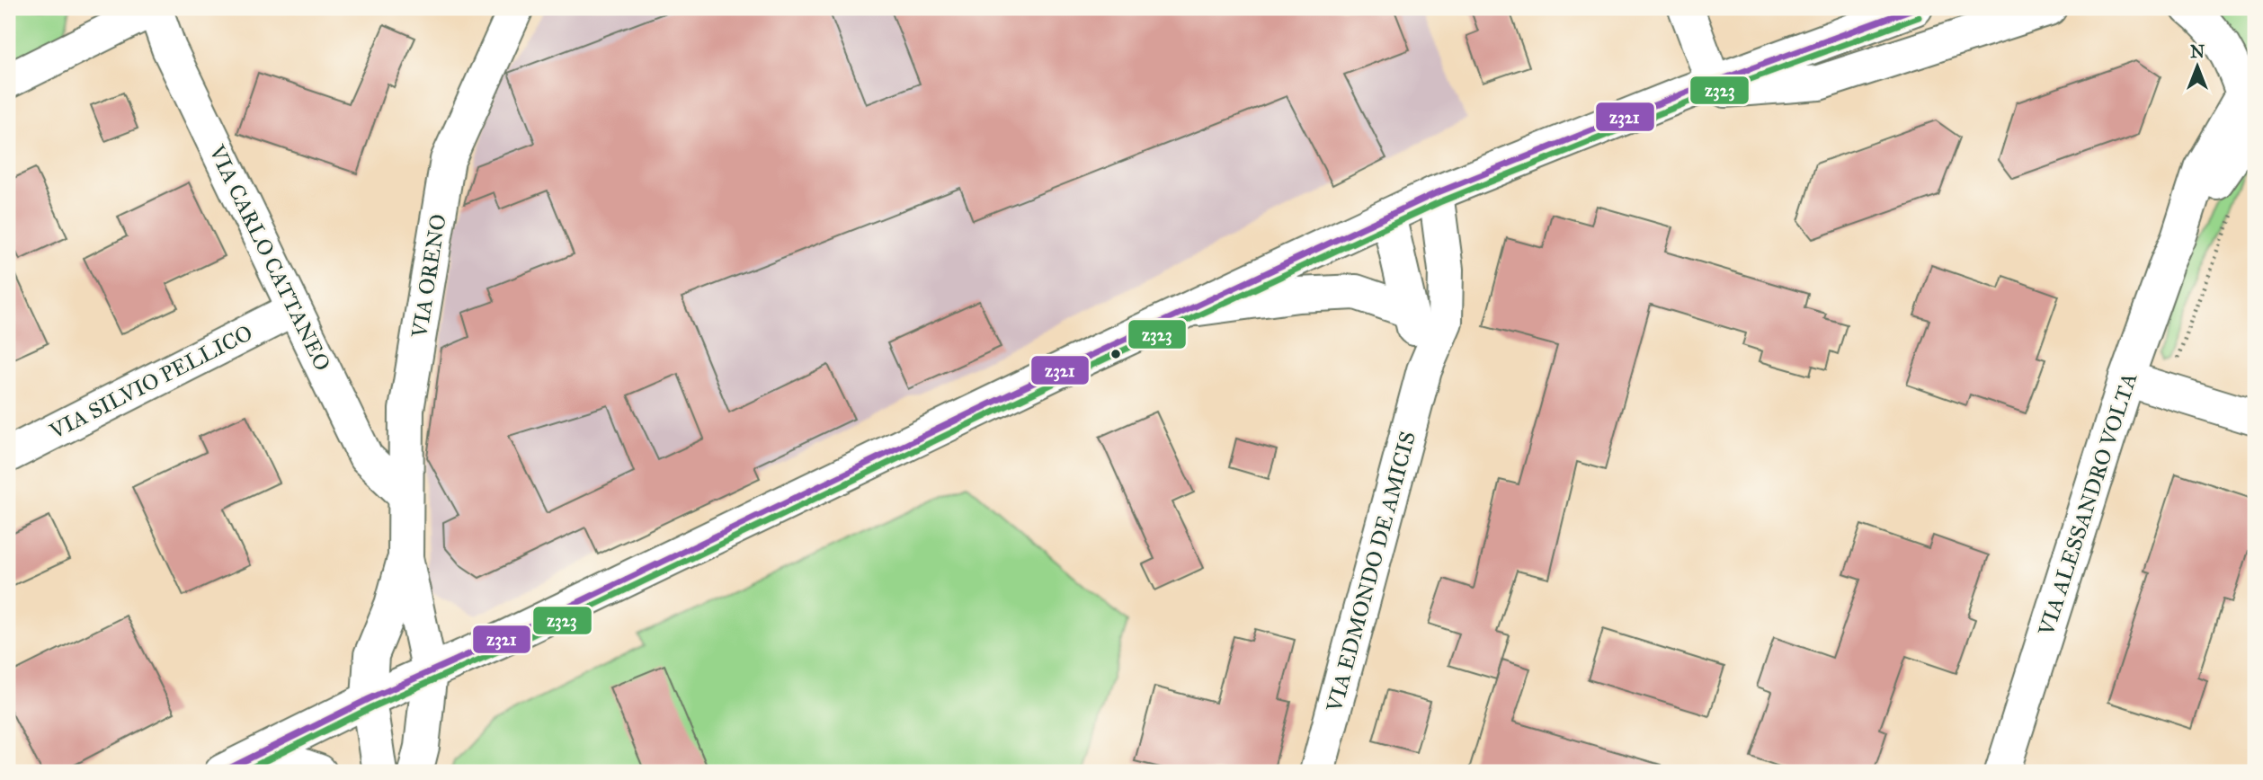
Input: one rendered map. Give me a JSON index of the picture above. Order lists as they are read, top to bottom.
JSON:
{
  "streets": {
    "street": [
      "VIA CARLO CATTANEO",
      "VIA ORENO",
      "VIA SILVIO PELLICO",
      "VIA ALESSANDRO VOLTA",
      "VIA EDMONDO DE AMICIS"
    ]
  },
  "crossings": [
    ["VIA CARLO CATTANEO", "VIA ORENO"],
    ["VIA CARLO CATTANEO", "VIA SILVIO PELLICO"]
  ],
  "lines": ["transit line z321", "transit line z323"],
  "north": "top"
}
